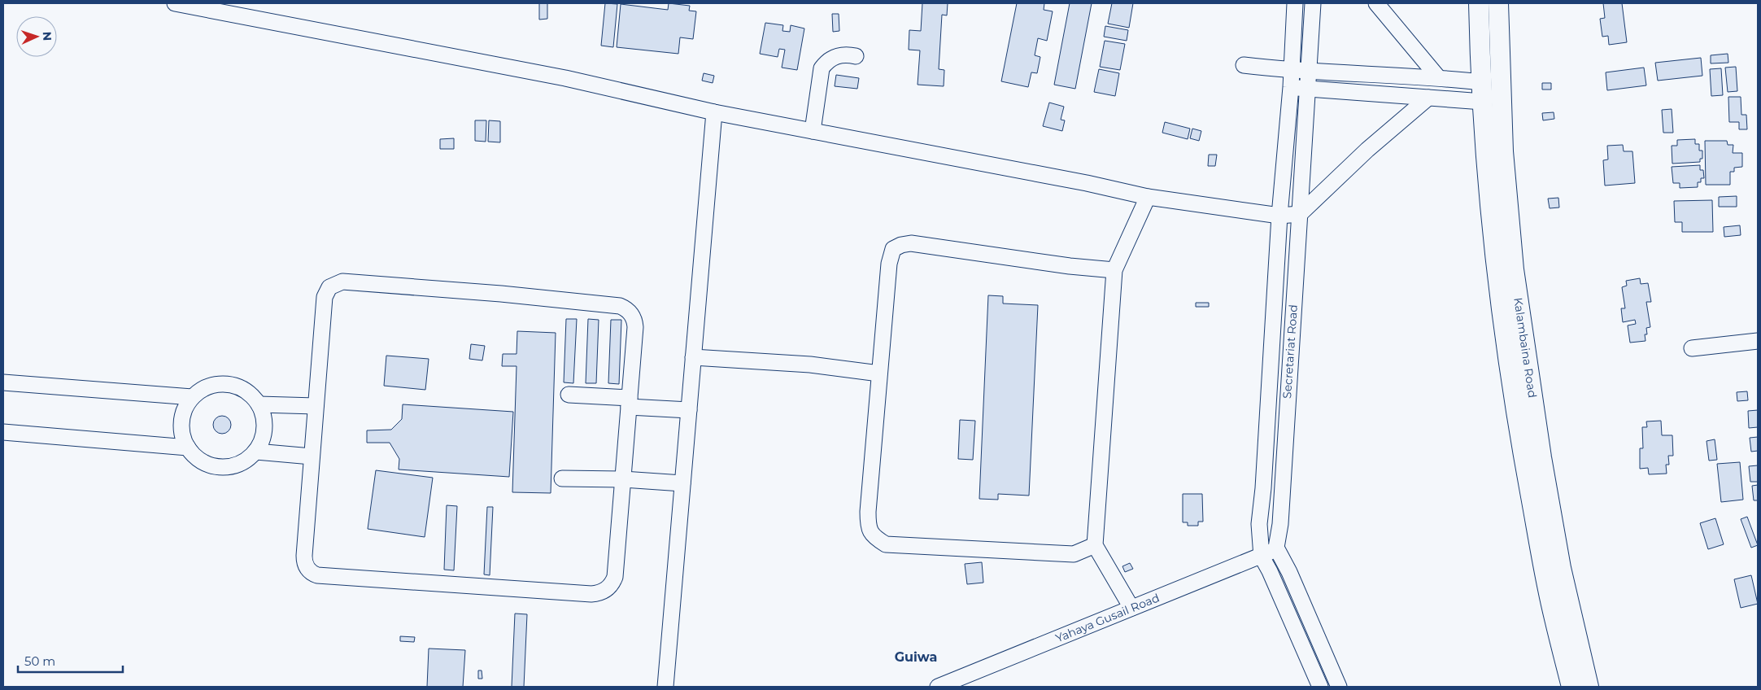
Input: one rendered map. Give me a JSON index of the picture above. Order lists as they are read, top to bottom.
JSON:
{
  "streets": {
    "main road": ["Kalambaina Road"],
    "street": ["Secretariat Road", "Yahaya Gusail Road"]
  },
  "crossings": [
    ["Secretariat Road", "Yahaya Gusail Road"]
  ],
  "districts": ["Guiwa"],
  "scale_bar": "50 m",
  "north": "right"
}
